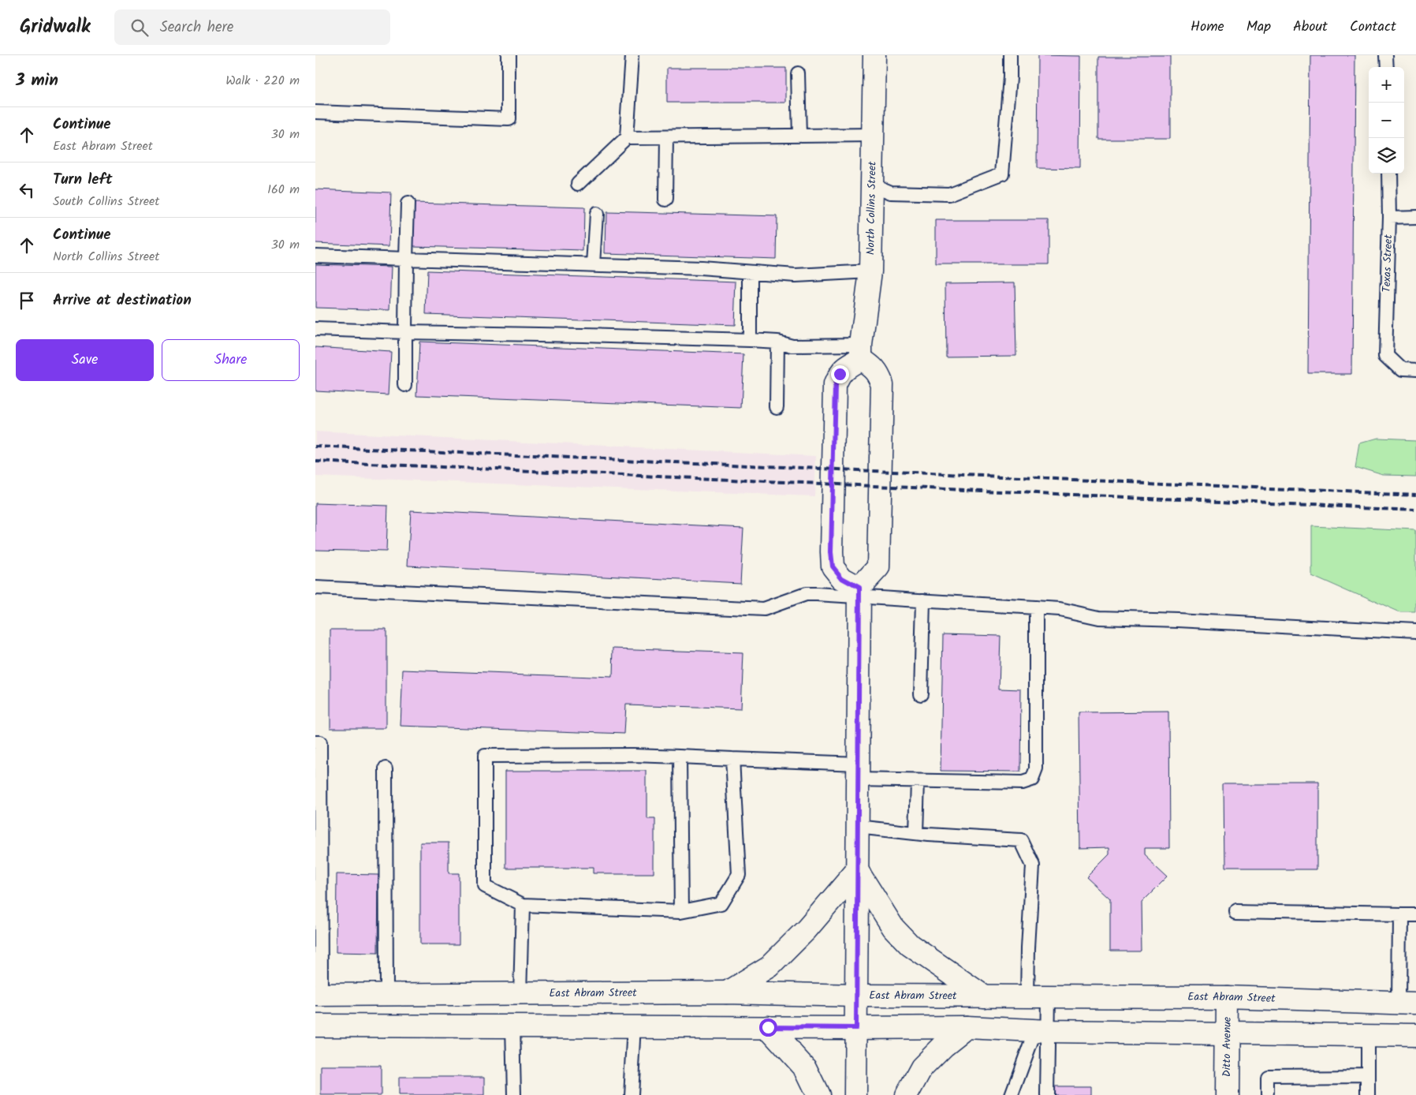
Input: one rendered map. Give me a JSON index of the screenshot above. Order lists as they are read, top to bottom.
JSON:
{
  "streets": {
    "main road": ["North Collins Street", "East Abram Street", "Ditto Avenue"],
    "lane": ["Texas Street"]
  },
  "crossings": [
    ["East Abram Street", "Ditto Avenue"]
  ],
  "page": {
    "header": "Gridwalk",
    "search": "Search here",
    "nav": [
      "Home",
      "Map",
      "About",
      "Contact"
    ],
    "heading": ["3 min", "Walk · 220 m"],
    "map_buttons": ["+", "−"],
    "list": [
      ["Continue", "East Abram Street", "30 m"],
      ["Turn left", "South Collins Street", "160 m"],
      ["Continue", "North Collins Street", "30 m"],
      "Arrive at destination"
    ],
    "buttons": ["Save", "Share"]
  }
}
